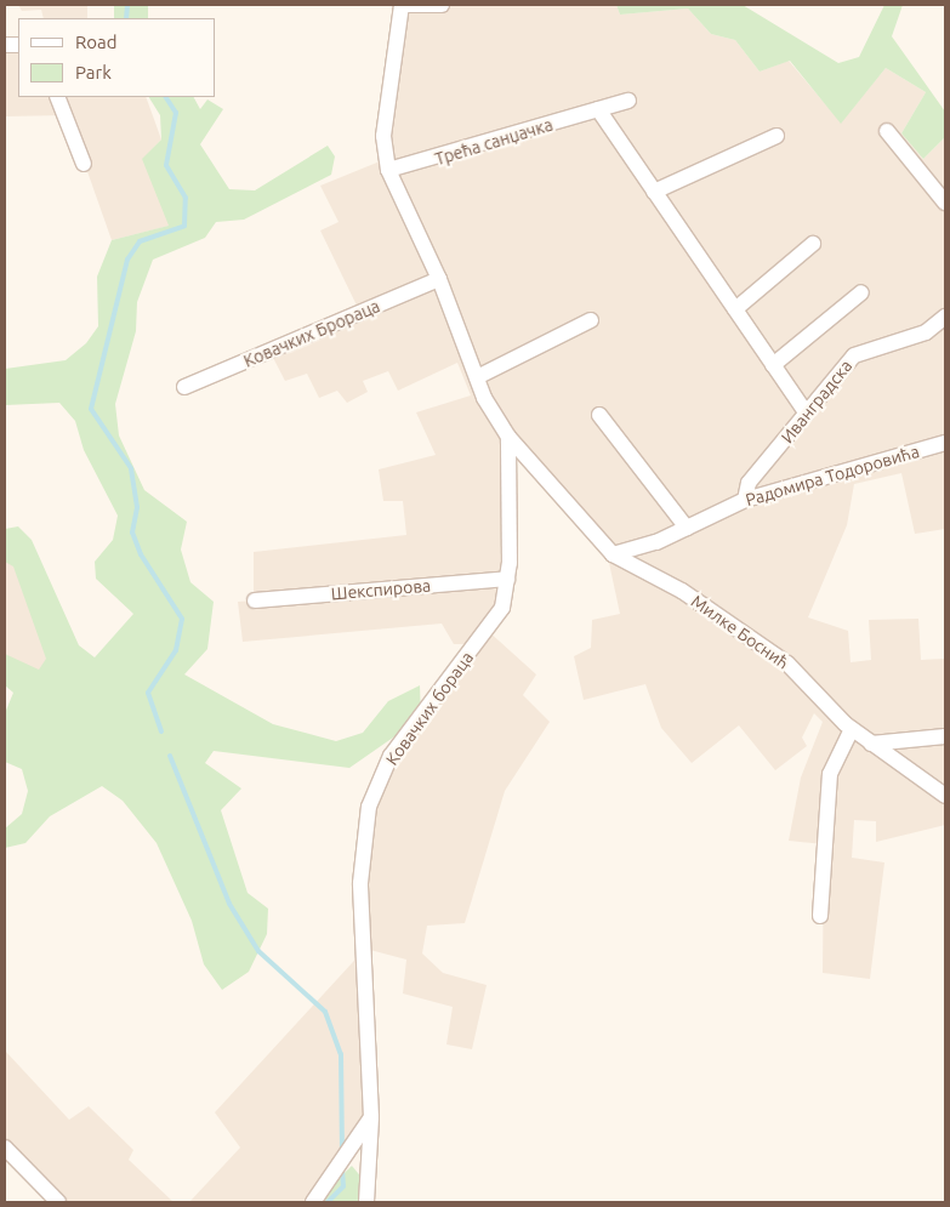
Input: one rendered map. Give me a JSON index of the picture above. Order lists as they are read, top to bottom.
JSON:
{
  "streets": {
    "street": [
      "Трећа санџачка",
      "Ковачких Брораца",
      "Иванградска",
      "Радомира Тодоровића",
      "Шекспирова",
      "Милке Боснић",
      "Ковачких бораца"
    ]
  },
  "crossings": [
    ["Трећа санџачка", "Ковачких бораца"],
    ["Ковачких Брораца", "Ковачких бораца"],
    ["Иванградска", "Радомира Тодоровића"],
    ["Радомира Тодоровића", "Милке Боснић"],
    ["Радомира Тодоровића", "Ковачких бораца"],
    ["Шекспирова", "Ковачких бораца"],
    ["Милке Боснић", "Ковачких бораца"]
  ],
  "legend": ["Road", "Park"]
}
